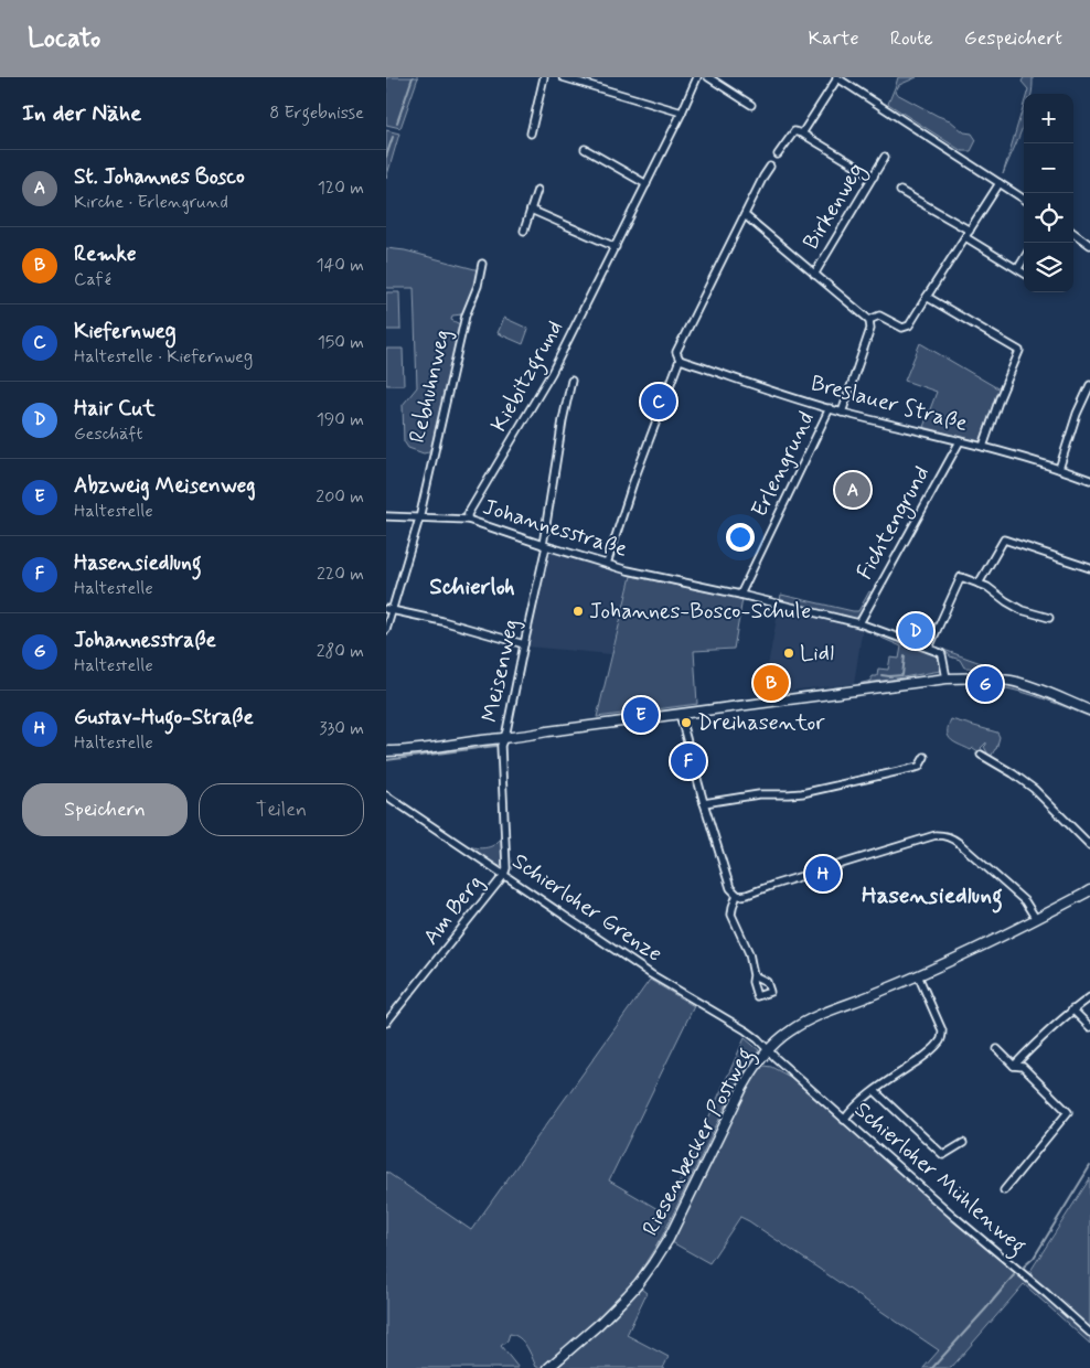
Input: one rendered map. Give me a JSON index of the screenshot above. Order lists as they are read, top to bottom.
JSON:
{
  "streets": {
    "street": [
      "Birkenweg",
      "Kiebitzgrund",
      "Rebhuhnweg",
      "Breslauer Straße",
      "Erlengrund",
      "Fichtengrund",
      "Johannesstraße",
      "Meisenweg",
      "Schierloher Grenze",
      "Am Berg",
      "Riesenbecker Postweg",
      "Schierloher Mühlenweg"
    ]
  },
  "crossings": [
    ["Kiebitzgrund", "Johannesstraße"],
    ["Rebhuhnweg", "Johannesstraße"],
    ["Breslauer Straße", "Erlengrund"],
    ["Breslauer Straße", "Fichtengrund"],
    ["Erlengrund", "Johannesstraße"],
    ["Fichtengrund", "Johannesstraße"],
    ["Johannesstraße", "Meisenweg"],
    ["Meisenweg", "Am Berg"],
    ["Schierloher Grenze", "Am Berg"],
    ["Schierloher Grenze", "Riesenbecker Postweg"],
    ["Schierloher Grenze", "Schierloher Mühlenweg"],
    ["Riesenbecker Postweg", "Schierloher Mühlenweg"]
  ],
  "districts": ["Schierloh", "Hasensiedlung"],
  "places": ["Johannes-Bosco-Schule", "Lidl", "Dreihasentor"],
  "page": {
    "header": "Locato",
    "nav": ["Karte", "Route", "Gespeichert"],
    "heading": ["In der Nähe", "8 Ergebnisse"],
    "map_buttons": ["+", "−"],
    "list": [
      {
        "mark": "A",
        "name": "St. Johannes Bosco",
        "note": "Kirche · Erlengrund",
        "value": "120 m"
      },
      {
        "mark": "B",
        "name": "Remke",
        "note": "Café",
        "value": "140 m"
      },
      {
        "mark": "C",
        "name": "Kiefernweg",
        "note": "Haltestelle · Kiefernweg",
        "value": "150 m"
      },
      {
        "mark": "D",
        "name": "Hair Cut",
        "note": "Geschäft",
        "value": "190 m"
      },
      {
        "mark": "E",
        "name": "Abzweig Meisenweg",
        "note": "Haltestelle",
        "value": "200 m"
      },
      {
        "mark": "F",
        "name": "Hasensiedlung",
        "note": "Haltestelle",
        "value": "220 m"
      },
      {
        "mark": "G",
        "name": "Johannesstraße",
        "note": "Haltestelle",
        "value": "280 m"
      },
      {
        "mark": "H",
        "name": "Gustav-Hugo-Straße",
        "note": "Haltestelle",
        "value": "330 m"
      }
    ],
    "pins": [
      "C",
      "A",
      "D",
      "B",
      "G",
      "E",
      "F",
      "H"
    ],
    "buttons": ["Speichern", "Teilen"]
  }
}
